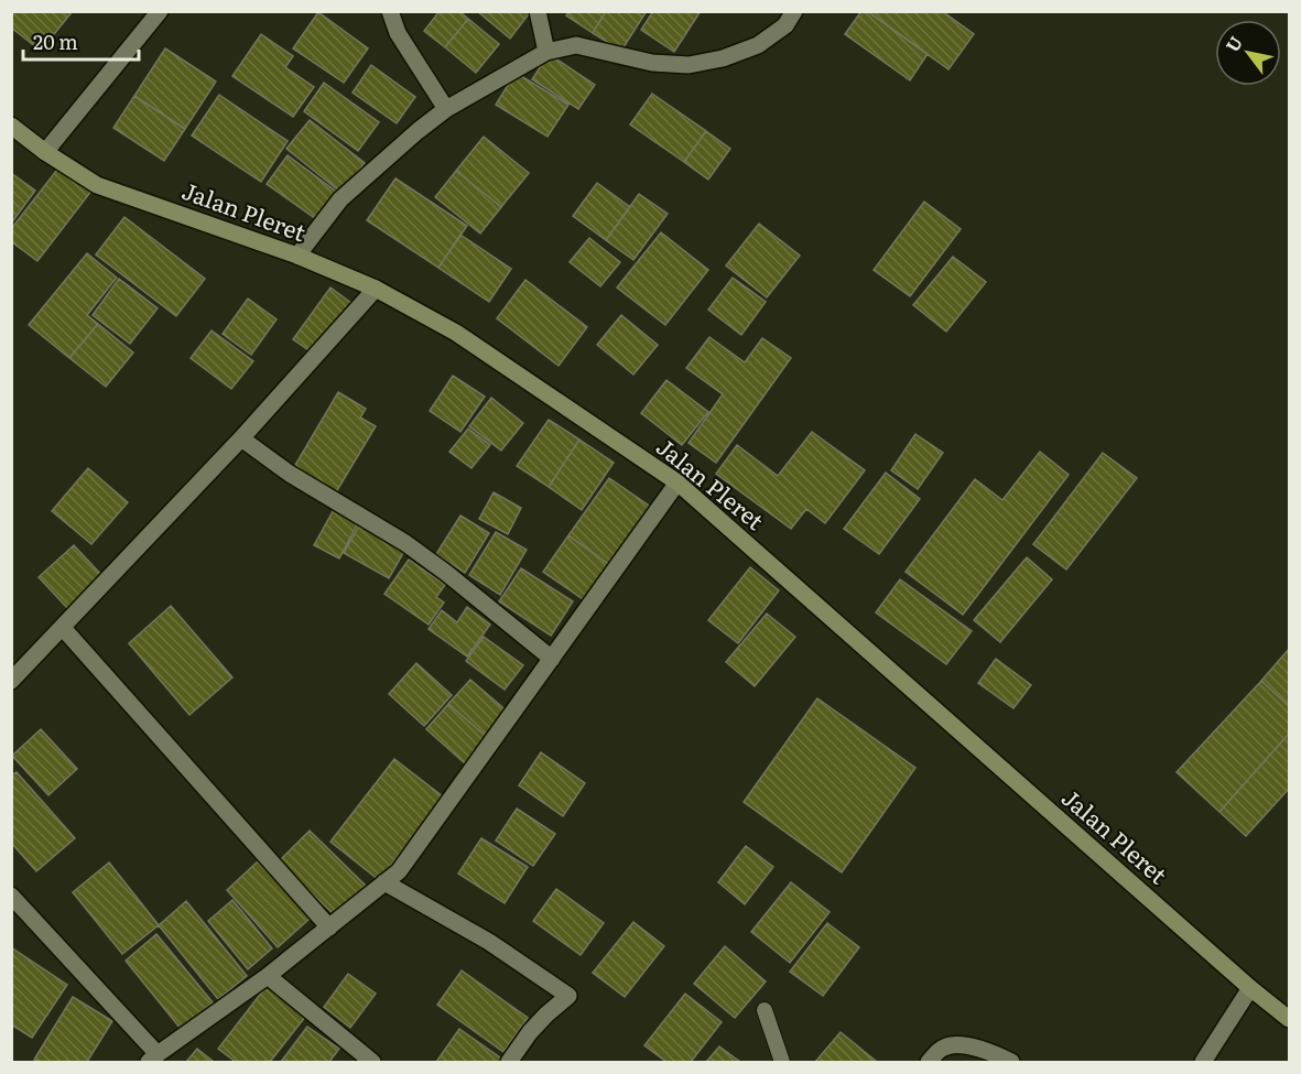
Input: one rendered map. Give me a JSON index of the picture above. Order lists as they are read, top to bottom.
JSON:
{
  "streets": {
    "main road": ["Jalan Pleret"]
  },
  "scale_bar": "20 m",
  "north": "top left"
}
